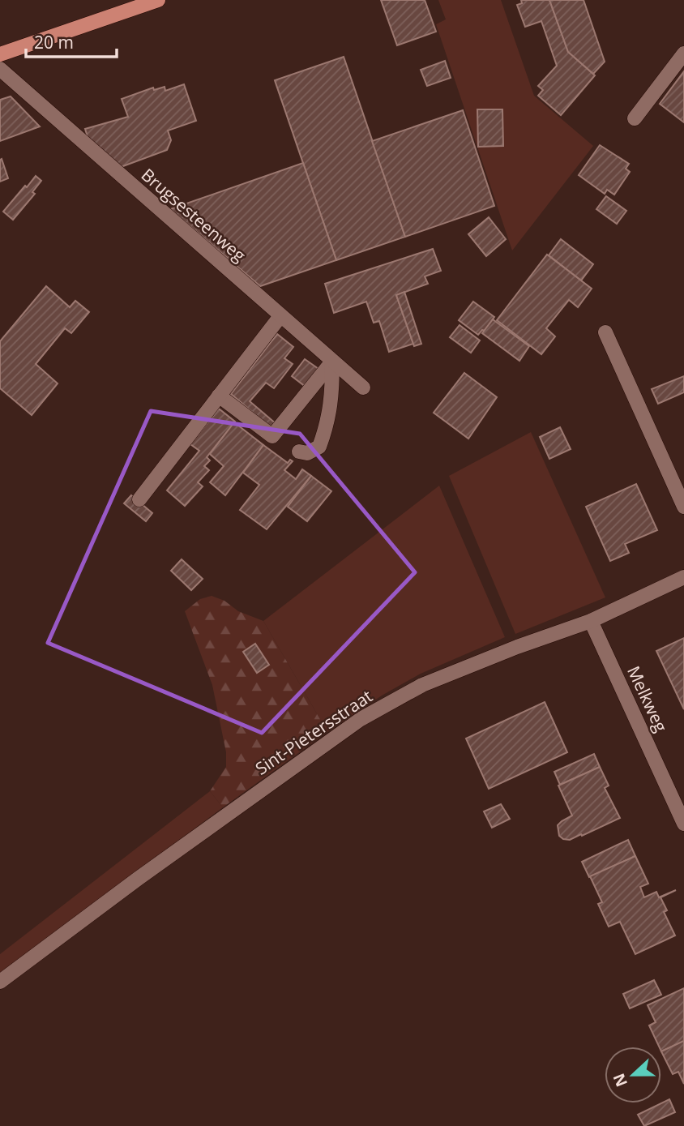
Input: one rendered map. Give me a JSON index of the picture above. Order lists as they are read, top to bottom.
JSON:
{
  "streets": {
    "street": ["Brugsesteenweg", "Melkweg", "Sint-Pietersstraat"]
  },
  "crossings": [
    ["Melkweg", "Sint-Pietersstraat"]
  ],
  "scale_bar": "20 m",
  "north": "left"
}
